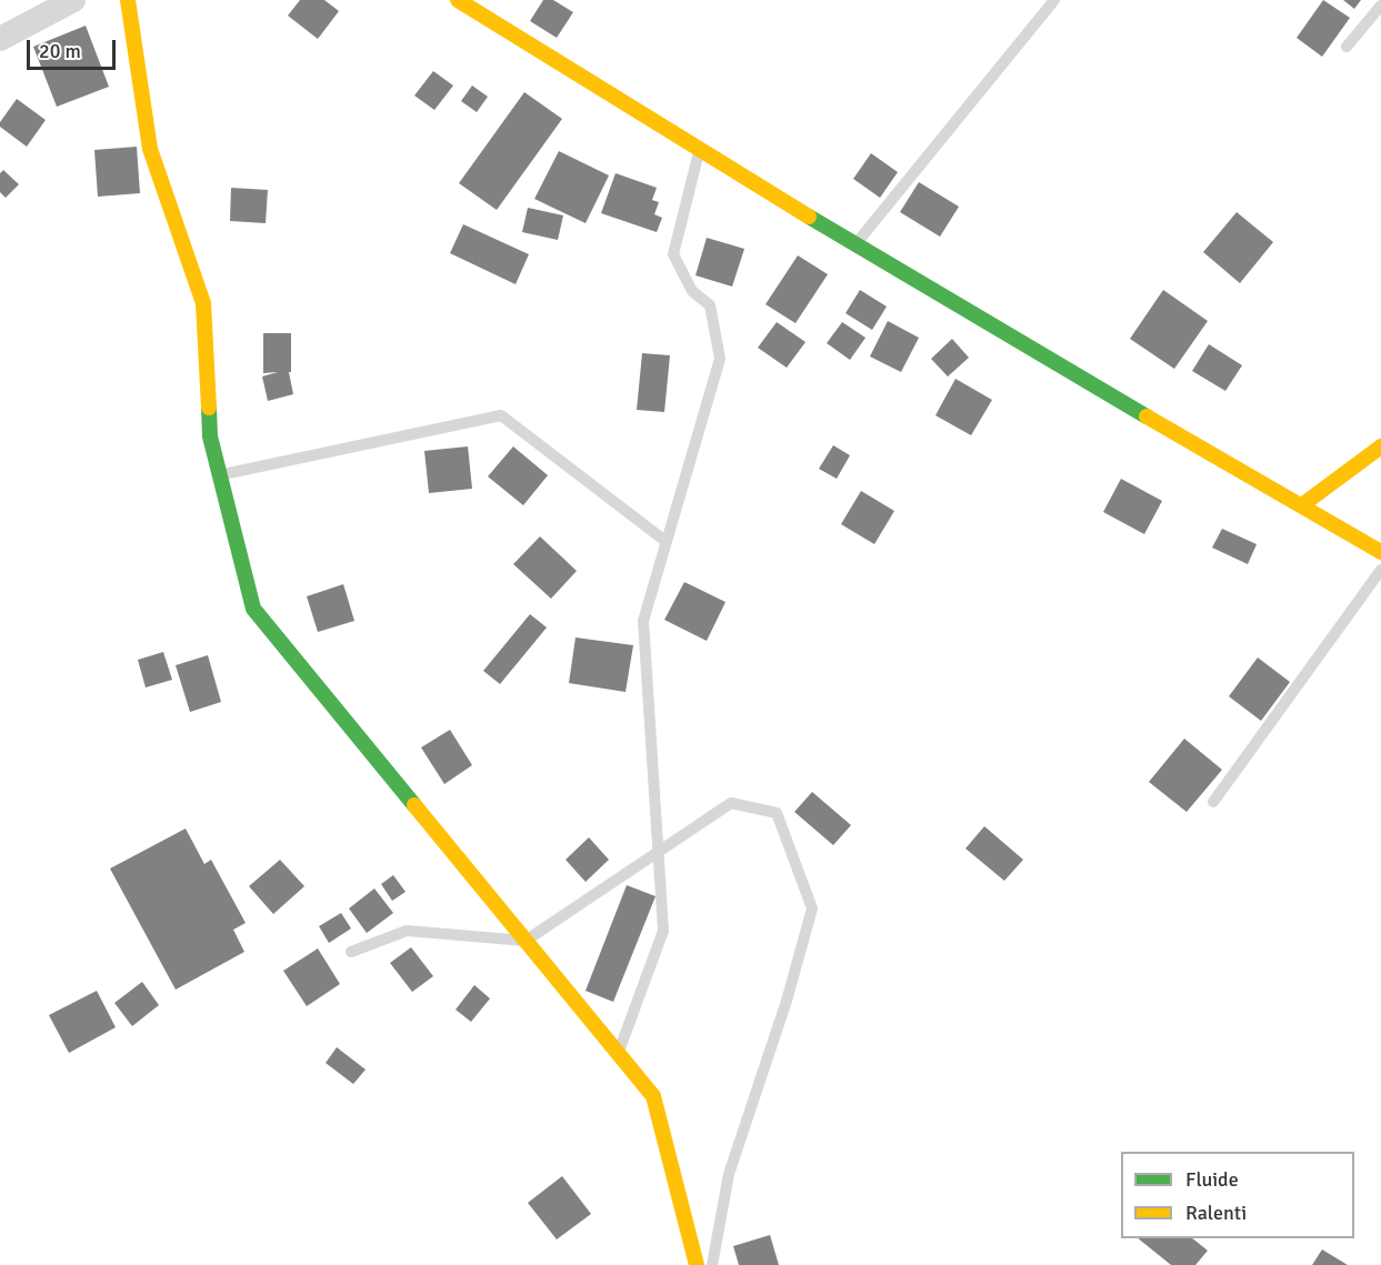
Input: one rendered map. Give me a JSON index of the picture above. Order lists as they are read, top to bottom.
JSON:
{
  "legend": ["Fluide", "Ralenti"],
  "scale_bar": "20 m"
}
